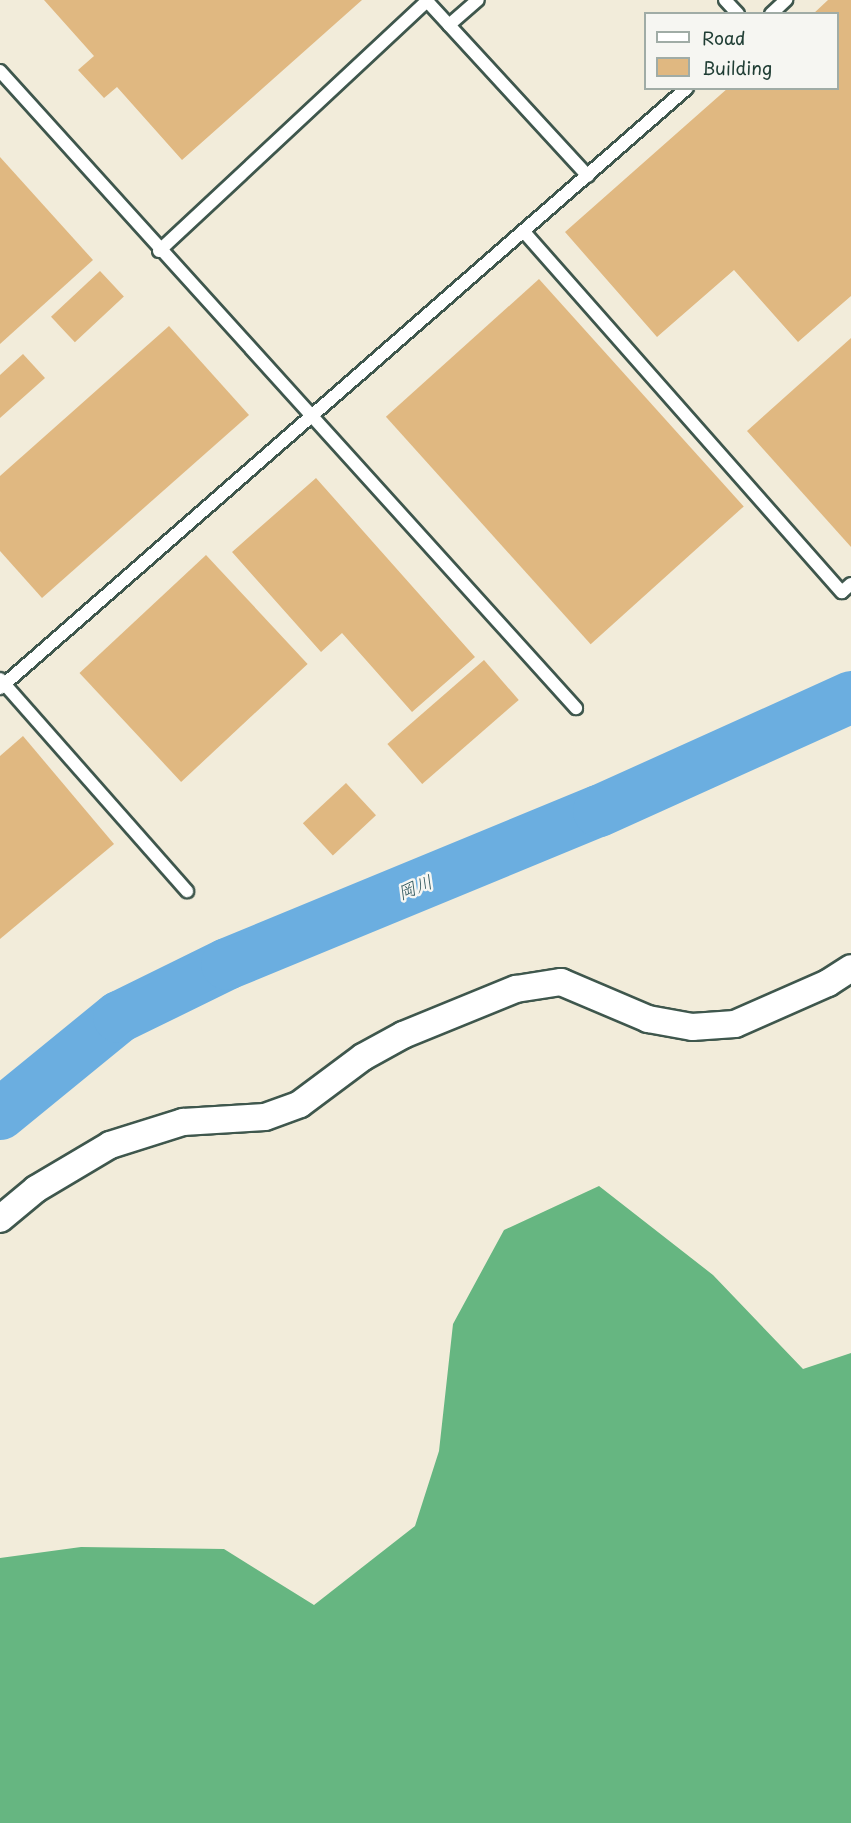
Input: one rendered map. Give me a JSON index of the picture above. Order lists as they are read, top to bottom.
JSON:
{
  "water": ["岡川"],
  "legend": ["Road", "Building"]
}
